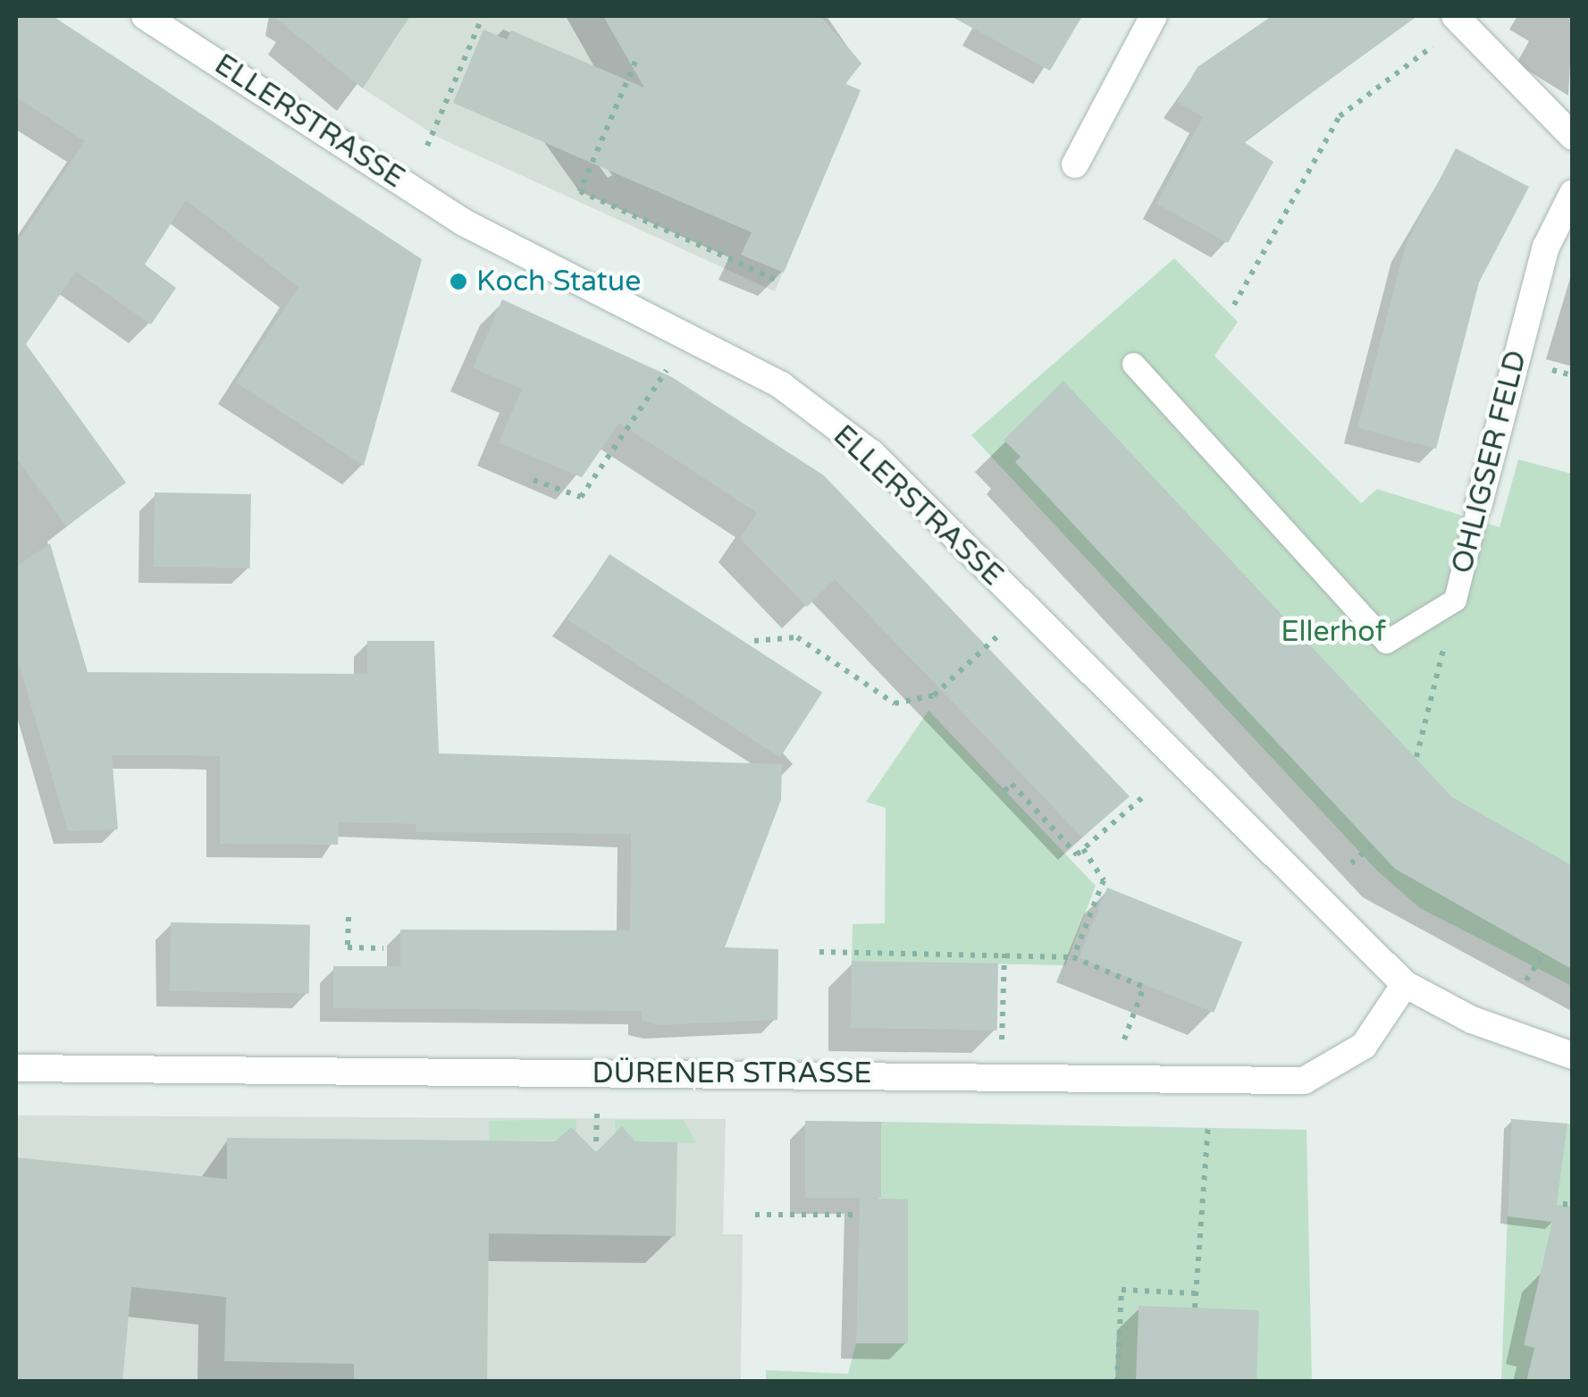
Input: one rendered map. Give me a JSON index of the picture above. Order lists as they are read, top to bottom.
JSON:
{
  "streets": {
    "street": ["ELLERSTRASSE", "OHLIGSER FELD", "DÜRENER STRASSE"]
  },
  "crossings": [
    ["ELLERSTRASSE", "DÜRENER STRASSE"]
  ],
  "parks": ["Ellerhof"],
  "places": ["Koch Statue"]
}
